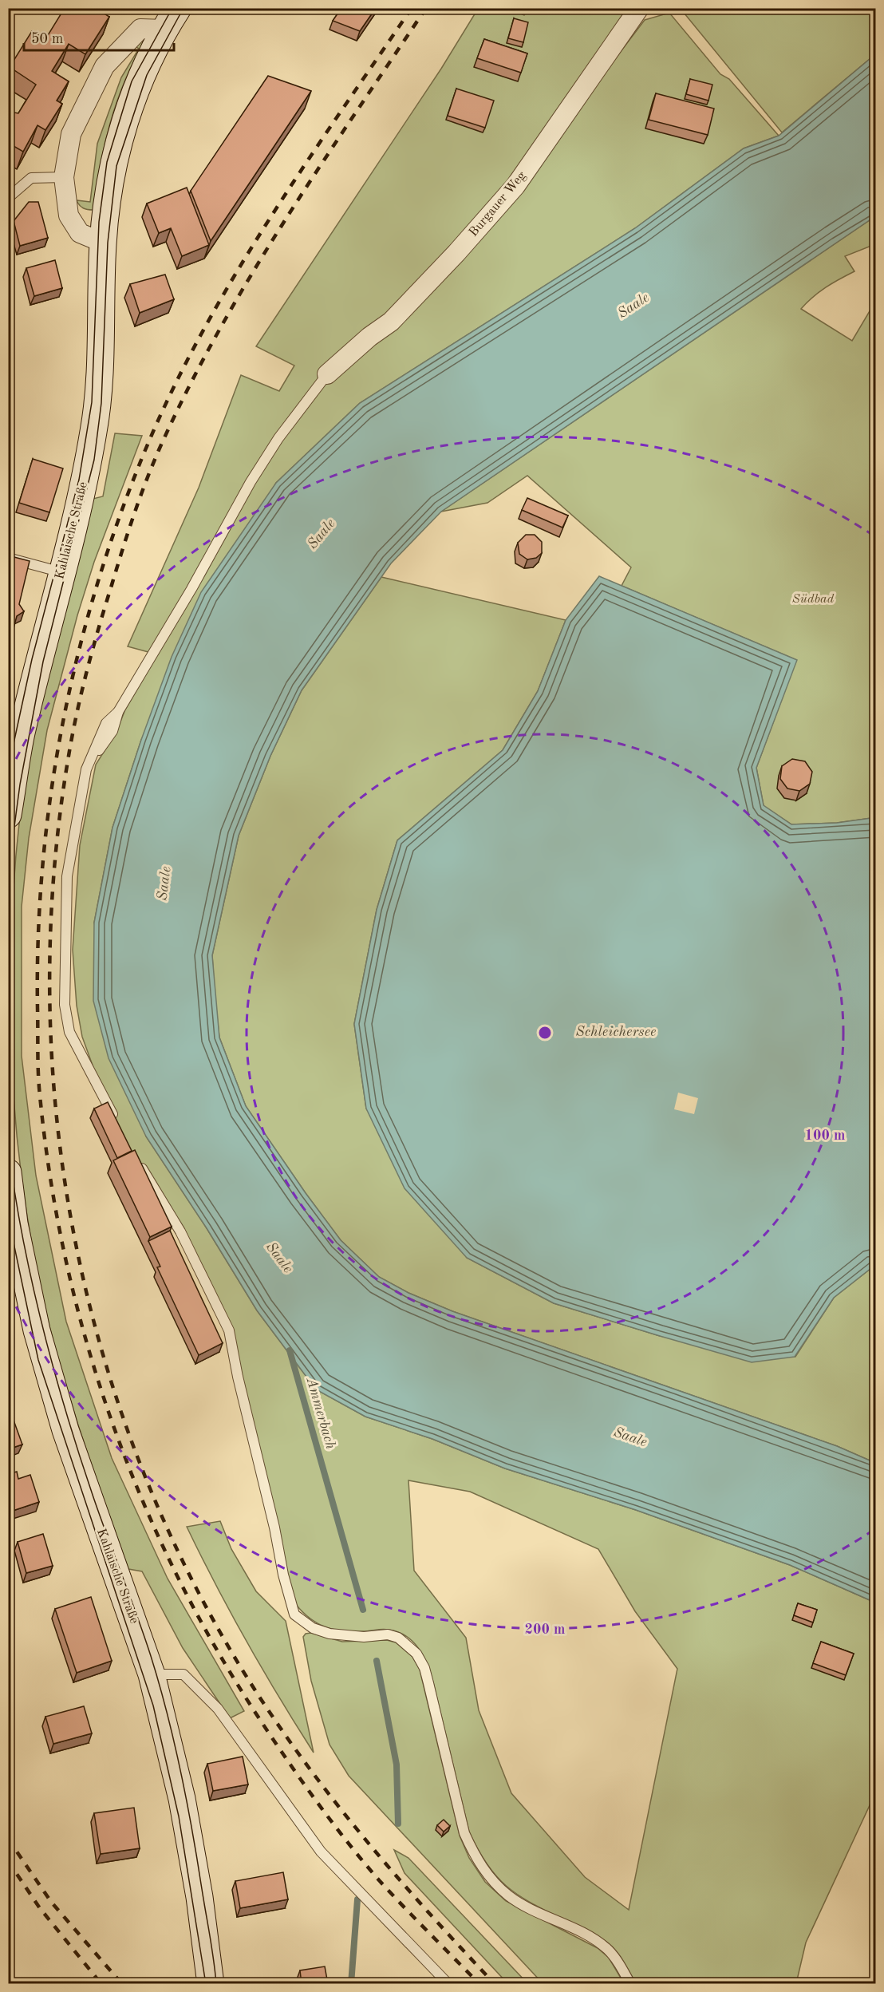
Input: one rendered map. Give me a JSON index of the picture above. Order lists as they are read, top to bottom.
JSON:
{
  "streets": {
    "main road": ["Kahlaische Straße"],
    "street": ["Burgauer Weg"]
  },
  "water": ["Saale", "Schleichersee", "Ammerbach"],
  "parks": ["Südbad"],
  "scale_bar": "50 m",
  "rings": ["100 m", "200 m"]
}
